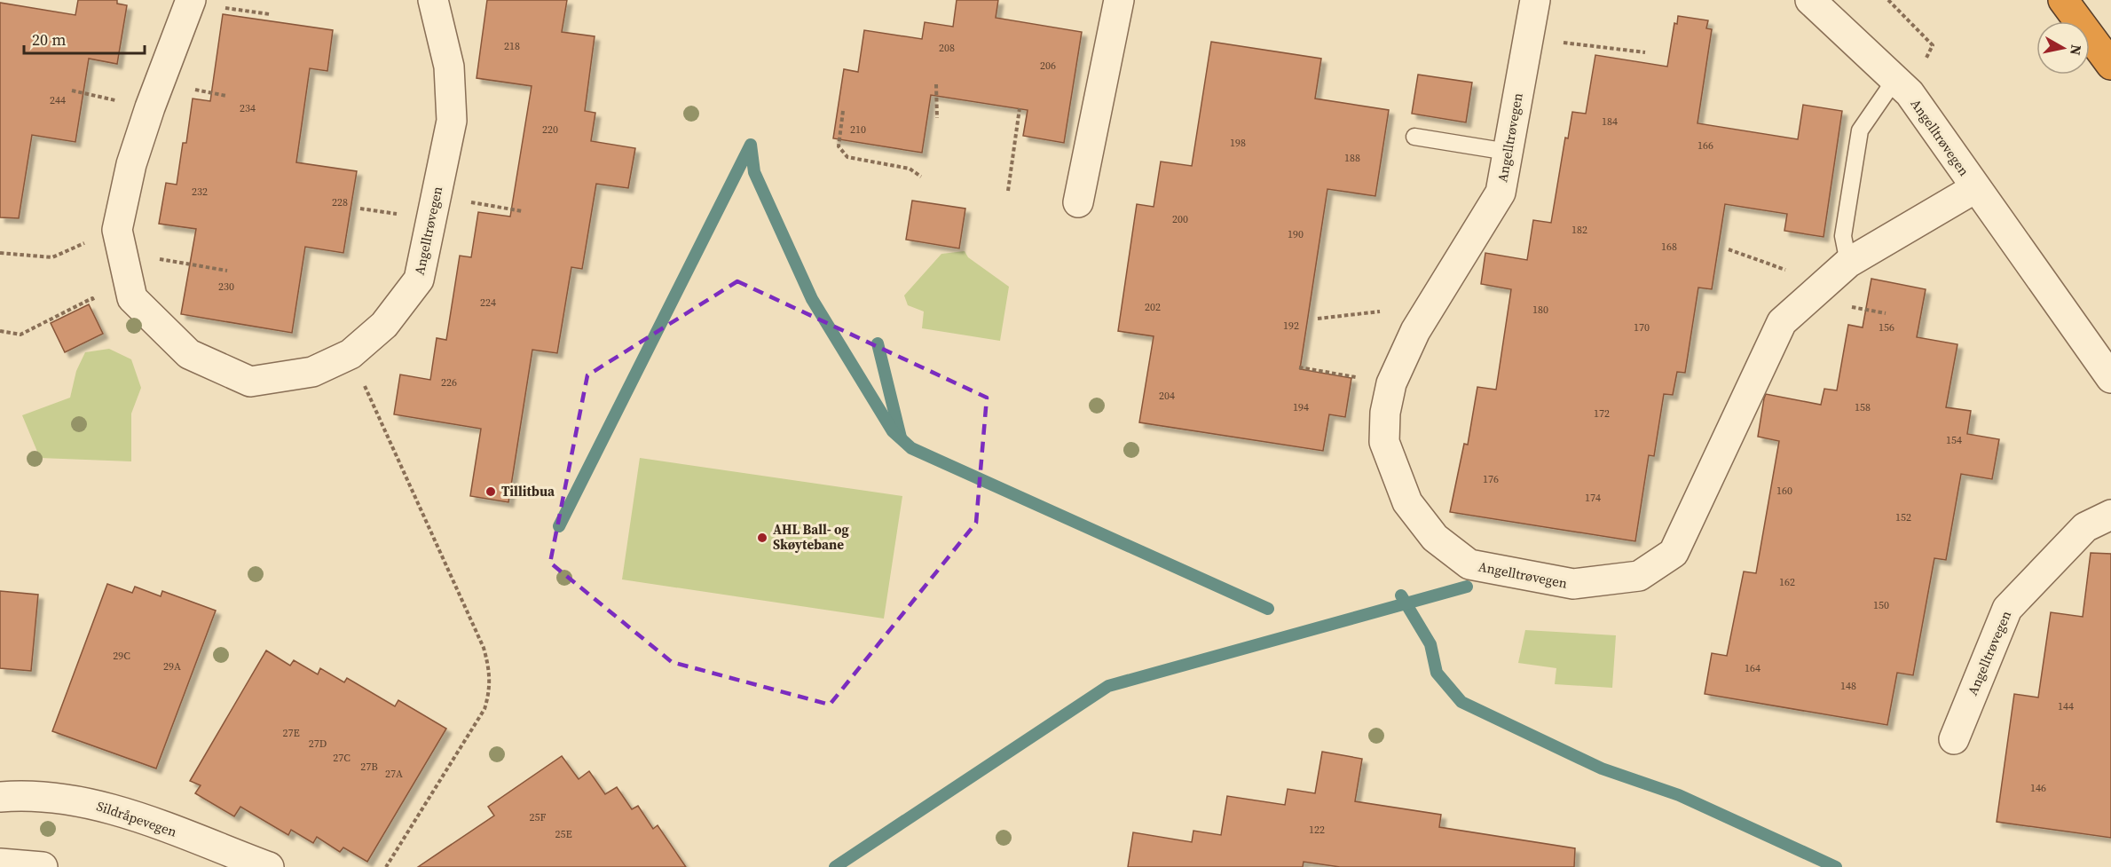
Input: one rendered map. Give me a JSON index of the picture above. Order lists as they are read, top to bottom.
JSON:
{
  "streets": {
    "street": ["Angelltrøvegen", "Sildråpevegen"]
  },
  "places": ["Tillitbua", "AHL Ball- og Skøytebane"],
  "house_numbers": [
    "218",
    "208",
    "206",
    "244",
    "234",
    "184",
    "220",
    "210",
    "198",
    "166",
    "188",
    "232",
    "228",
    "200",
    "182",
    "190",
    "168",
    "230",
    "224",
    "202",
    "180",
    "192",
    "170",
    "156",
    "226",
    "204",
    "194",
    "158",
    "172",
    "154",
    "176",
    "160",
    "174",
    "152",
    "162",
    "150",
    "29C",
    "29A",
    "164",
    "148",
    "144",
    "27E",
    "27D",
    "27C",
    "27B",
    "27A",
    "146",
    "25F",
    "122",
    "25E"
  ],
  "scale_bar": "20 m",
  "north": "right"
}
